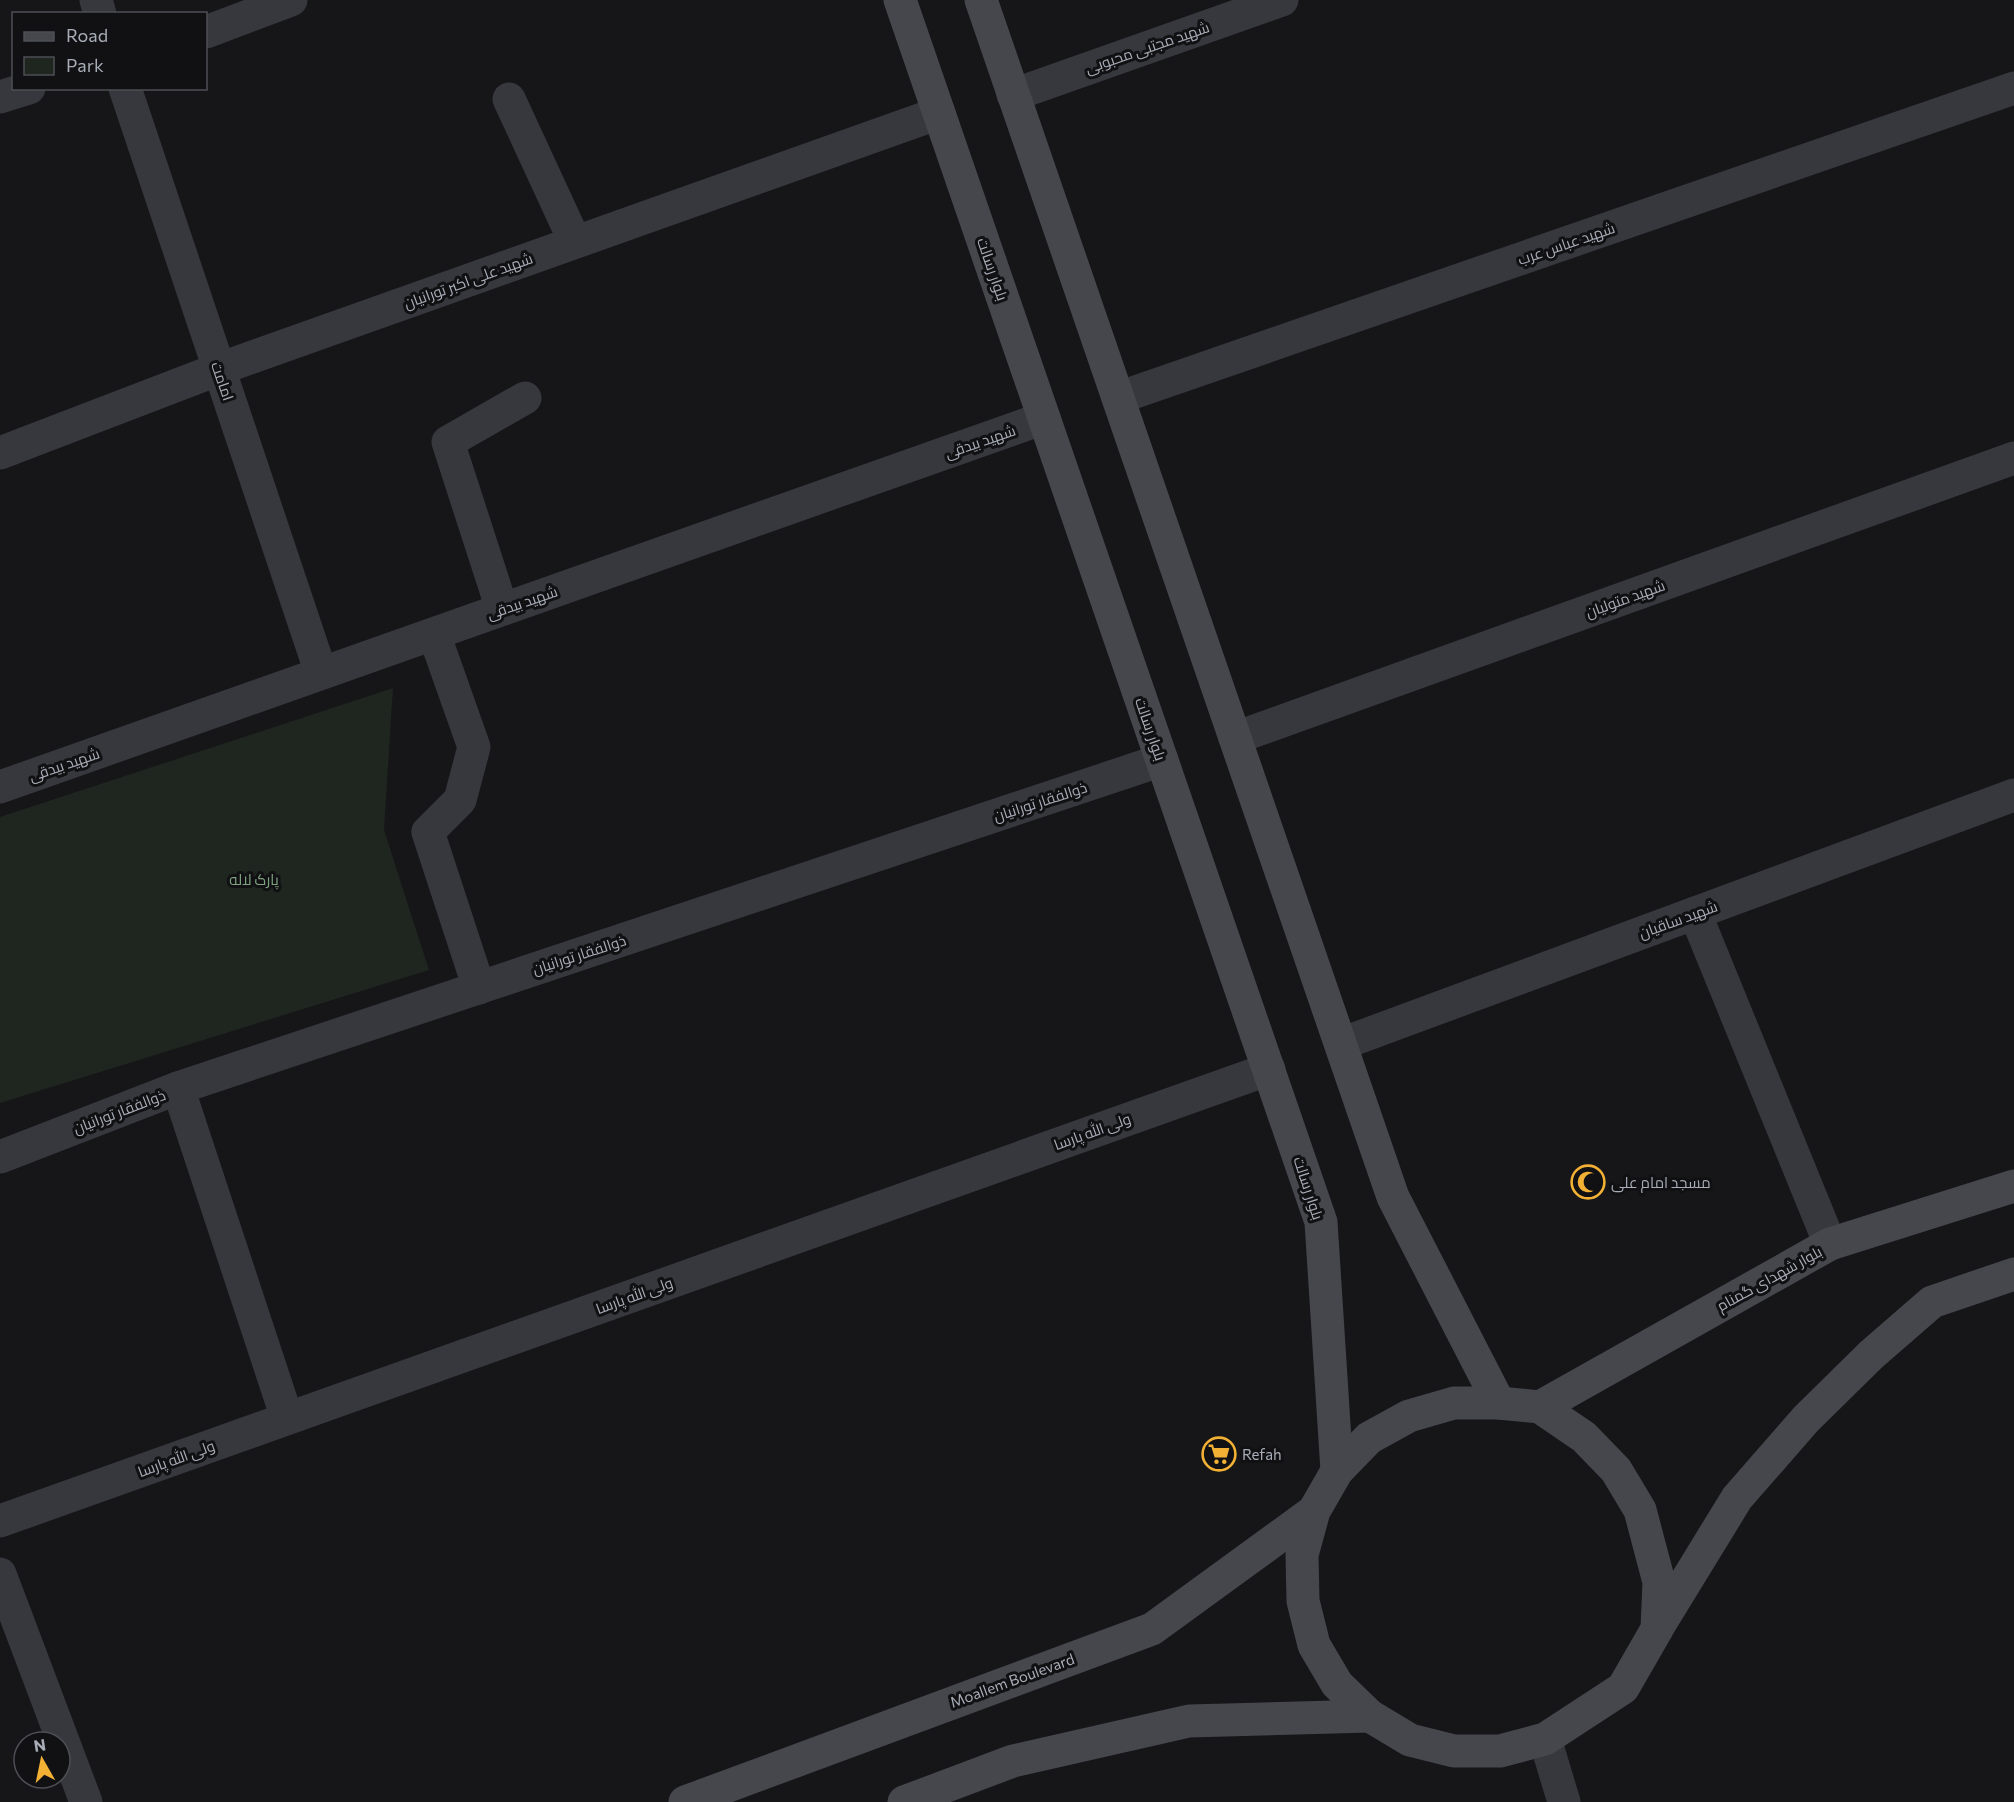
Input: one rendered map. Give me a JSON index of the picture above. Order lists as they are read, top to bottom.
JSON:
{
  "streets": {
    "main road": ["بلوار رسالت", "بلوار شهدای گمنام", "Moallem Boulevard"],
    "street": [
      "شهید مجتبی محبوبی",
      "شهید عباس عرب",
      "شهید علی اکبر تورانیان",
      "امامت",
      "شهید بیدقی",
      "شهید متولیان",
      "ذوالفقار تورانیان",
      "شهید ساقیان",
      "ولی الله پارسا"
    ]
  },
  "crossings": [
    ["بلوار رسالت", "شهید علی اکبر تورانیان"],
    ["بلوار رسالت", "شهید بیدقی"],
    ["بلوار رسالت", "ذوالفقار تورانیان"],
    ["بلوار رسالت", "ولی الله پارسا"],
    ["شهید علی اکبر تورانیان", "امامت"],
    ["امامت", "شهید بیدقی"]
  ],
  "parks": ["پارک لاله"],
  "places": {
    "mosque": ["مسجد امام علی"],
    "supermarket": ["Refah"]
  },
  "legend": ["Road", "Park"],
  "north": "top"
}
